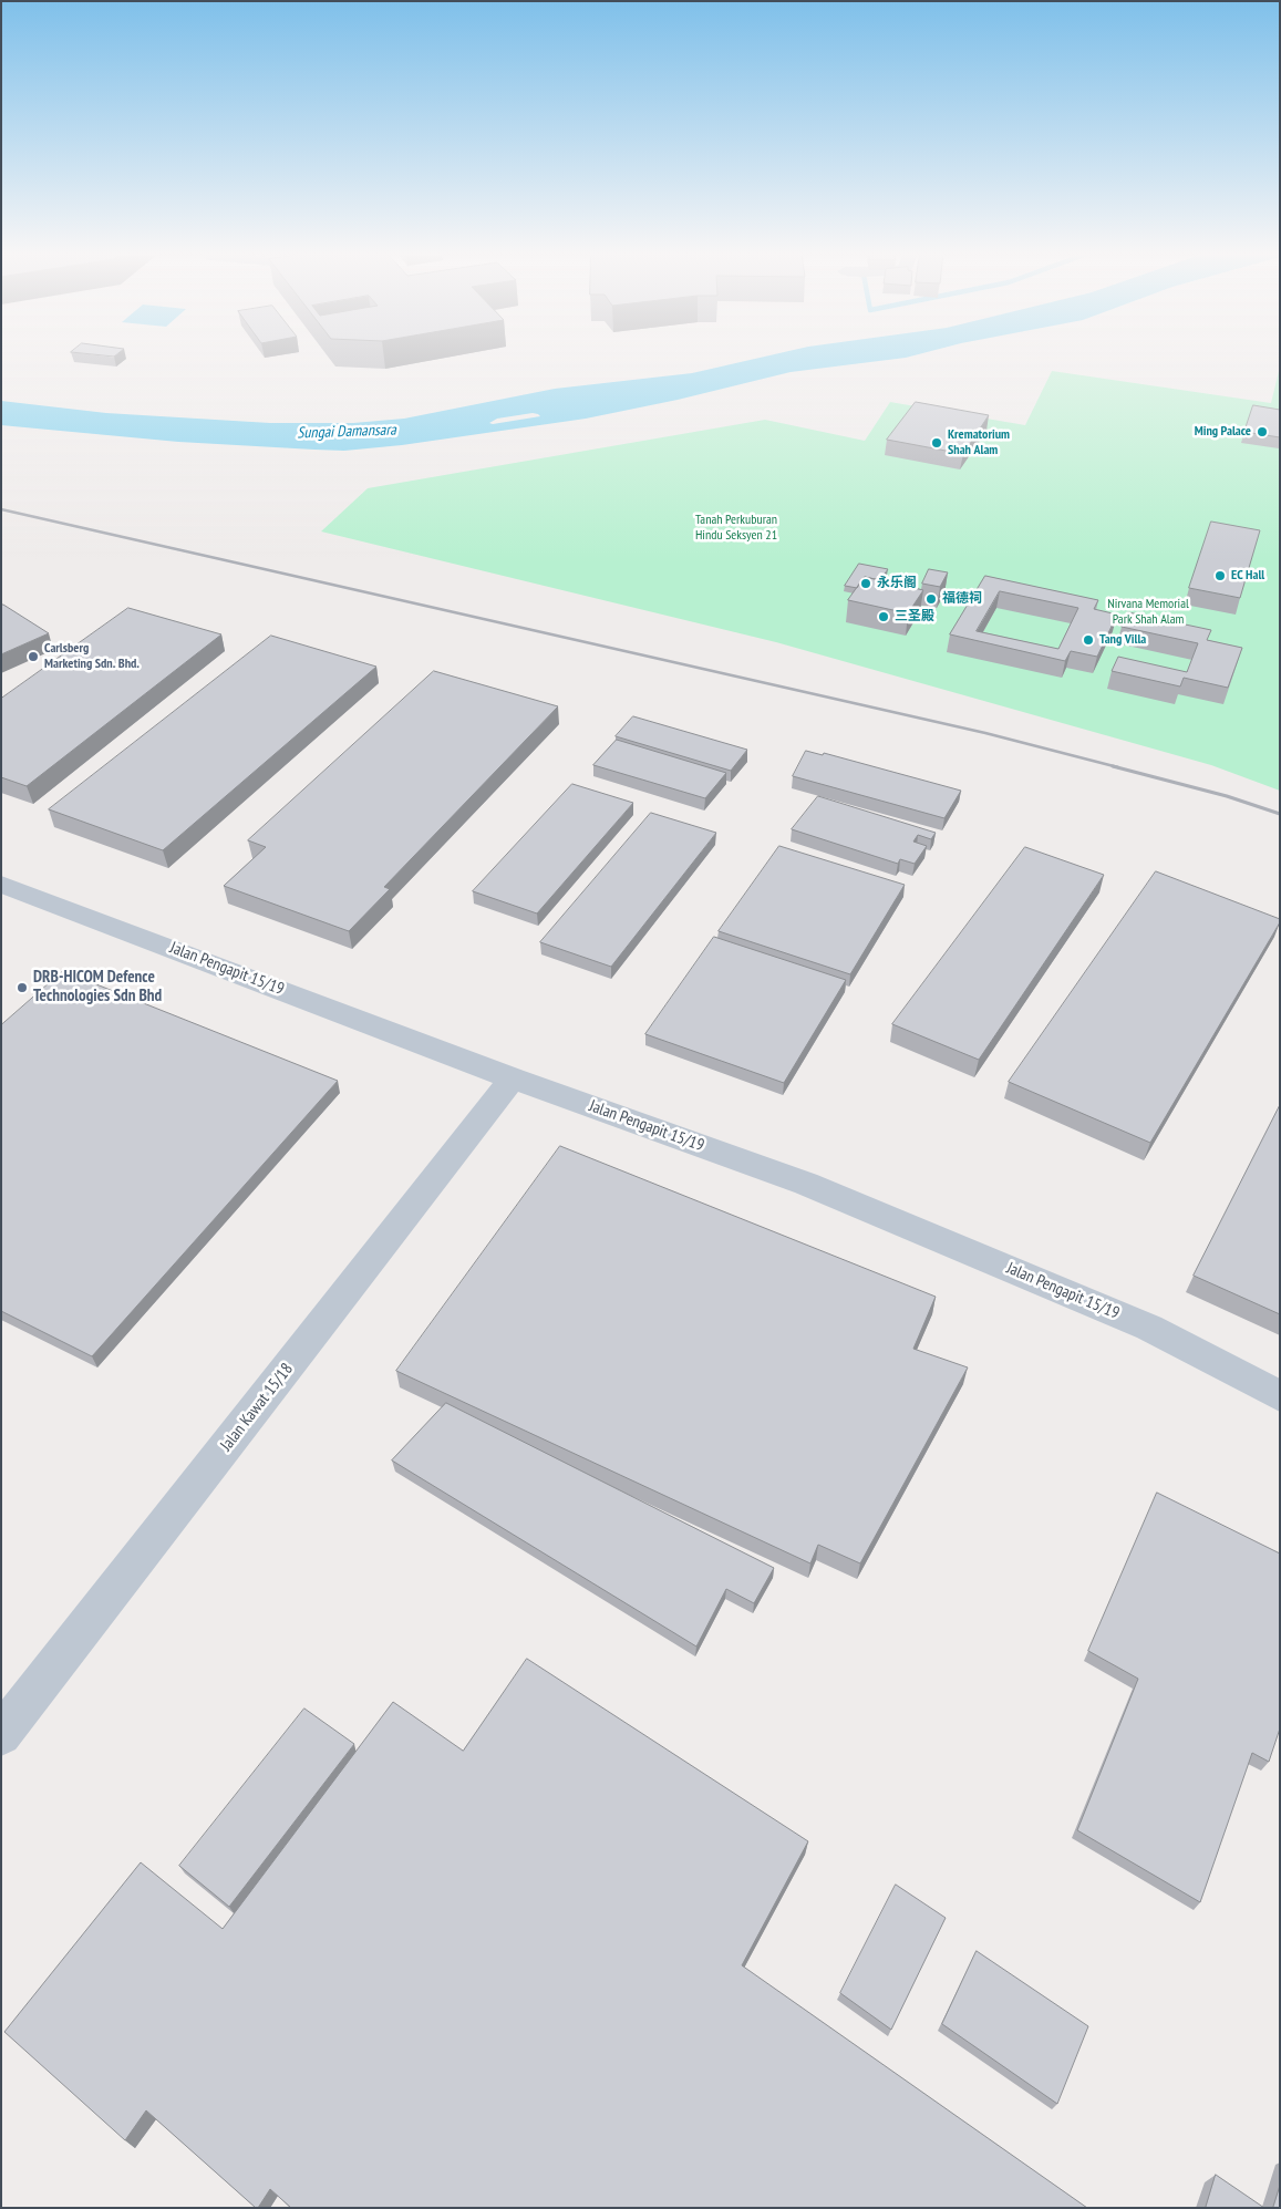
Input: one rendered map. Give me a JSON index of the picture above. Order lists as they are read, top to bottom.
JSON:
{
  "streets": {
    "street": ["Jalan Pengapit 15/19", "Jalan Kawat 15/18"]
  },
  "crossings": [
    ["Jalan Pengapit 15/19", "Jalan Kawat 15/18"]
  ],
  "water": ["Sungai Damansara"],
  "parks": ["Tanah Perkuburan Hindu Seksyen 21", "Nirvana Memorial Park Shah Alam"],
  "places": [
    "Ming Palace",
    "Krematorium Shah Alam",
    "EC Hall",
    "永乐阁",
    "福德祠",
    "三圣殿",
    "Tang Villa",
    "Carlsberg Marketing Sdn. Bhd.",
    "DRB-HICOM Defence Technologies Sdn Bhd"
  ]
}
